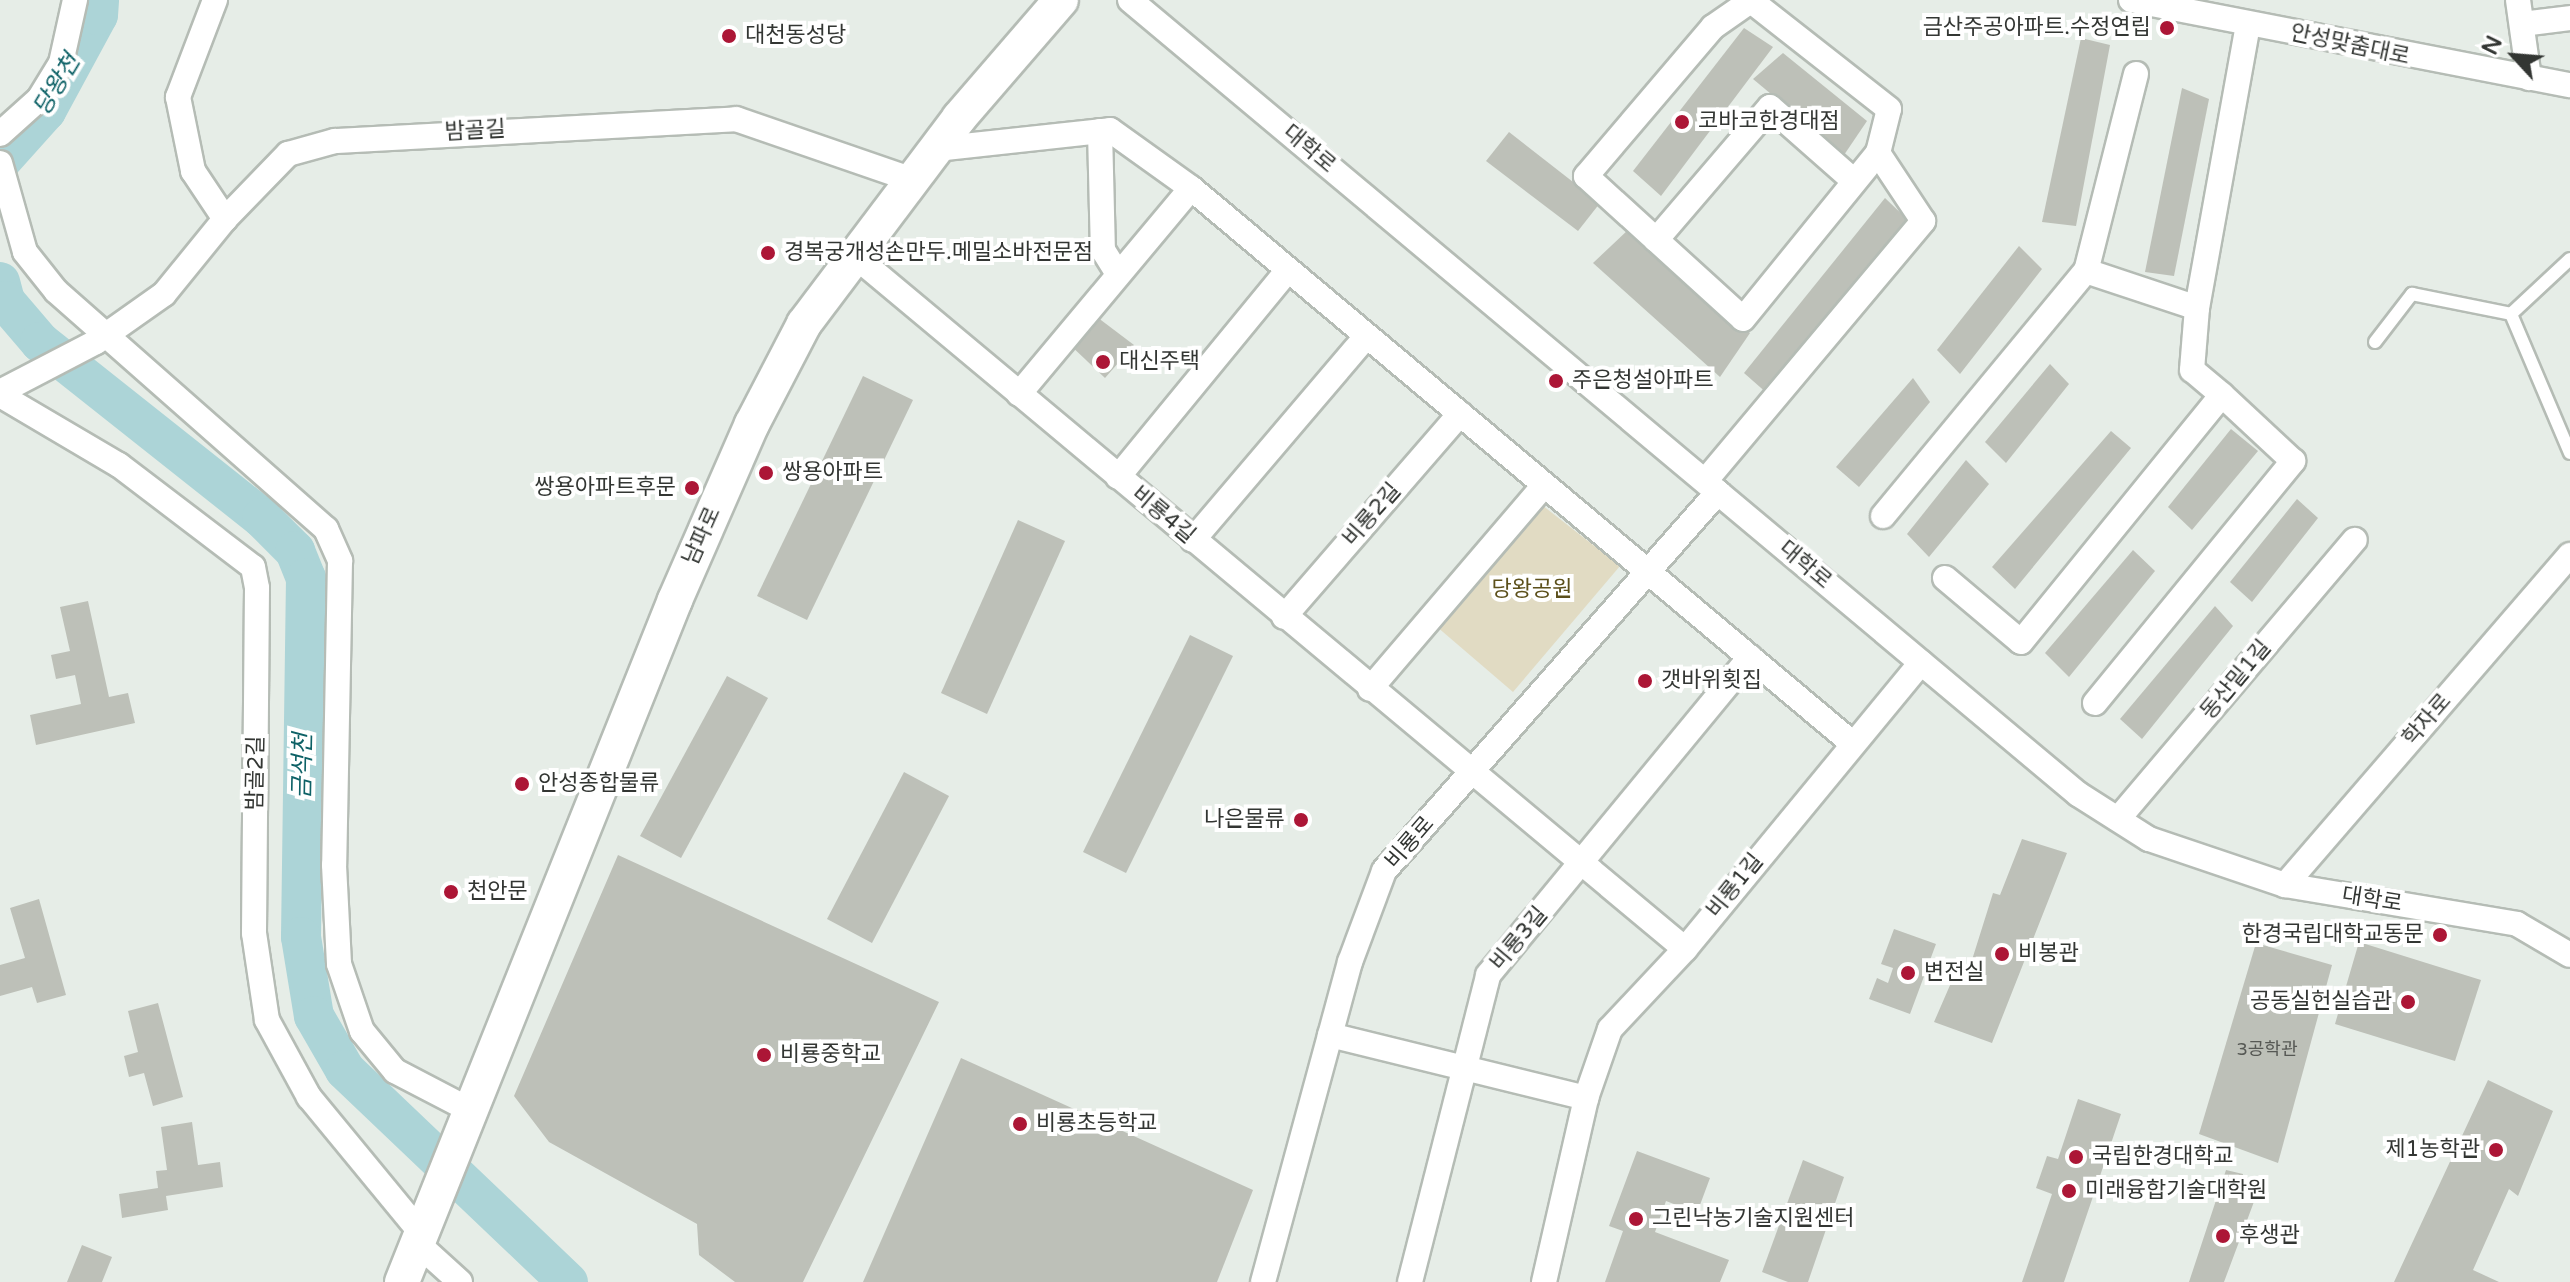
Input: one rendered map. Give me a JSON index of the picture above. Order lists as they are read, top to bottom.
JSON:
{
  "streets": {
    "street": [
      "안성맞춤대로",
      "밤골길",
      "대학로",
      "비룡4길",
      "비룡2길",
      "남파로",
      "동산밑1길",
      "학자로",
      "밤골2길",
      "비룡로",
      "비룡1길",
      "비룡3길"
    ]
  },
  "crossings": [
    ["밤골길", "남파로"],
    ["밤골길", "밤골2길"],
    ["대학로", "동산밑1길"],
    ["대학로", "학자로"],
    ["대학로", "비룡로"],
    ["대학로", "비룡1길"],
    ["비룡4길", "비룡2길"],
    ["비룡4길", "남파로"],
    ["비룡4길", "비룡로"],
    ["비룡4길", "비룡1길"],
    ["비룡4길", "비룡3길"],
    ["남파로", "밤골2길"]
  ],
  "water": ["당왕천", "금석천"],
  "parks": ["당왕공원"],
  "places": [
    "금산주공아파트.수정연립",
    "대천동성당",
    "코바코한경대점",
    "경복궁개성손만두.메밀소바전문점",
    "대신주택",
    "주은청설아파트",
    "쌍용아파트",
    "쌍용아파트후문",
    "갯바위횟집",
    "안성종합물류",
    "나은물류",
    "천안문",
    "한경국립대학교동문",
    "비봉관",
    "변전실",
    "공동실헌실습관",
    "비룡중학교",
    "비룡초등학교",
    "제1농학관",
    "국립한경대학교",
    "미래융합기술대학원",
    "그린낙농기술지원센터",
    "후생관"
  ],
  "house_numbers": ["3공학관"],
  "north": "top left"
}
